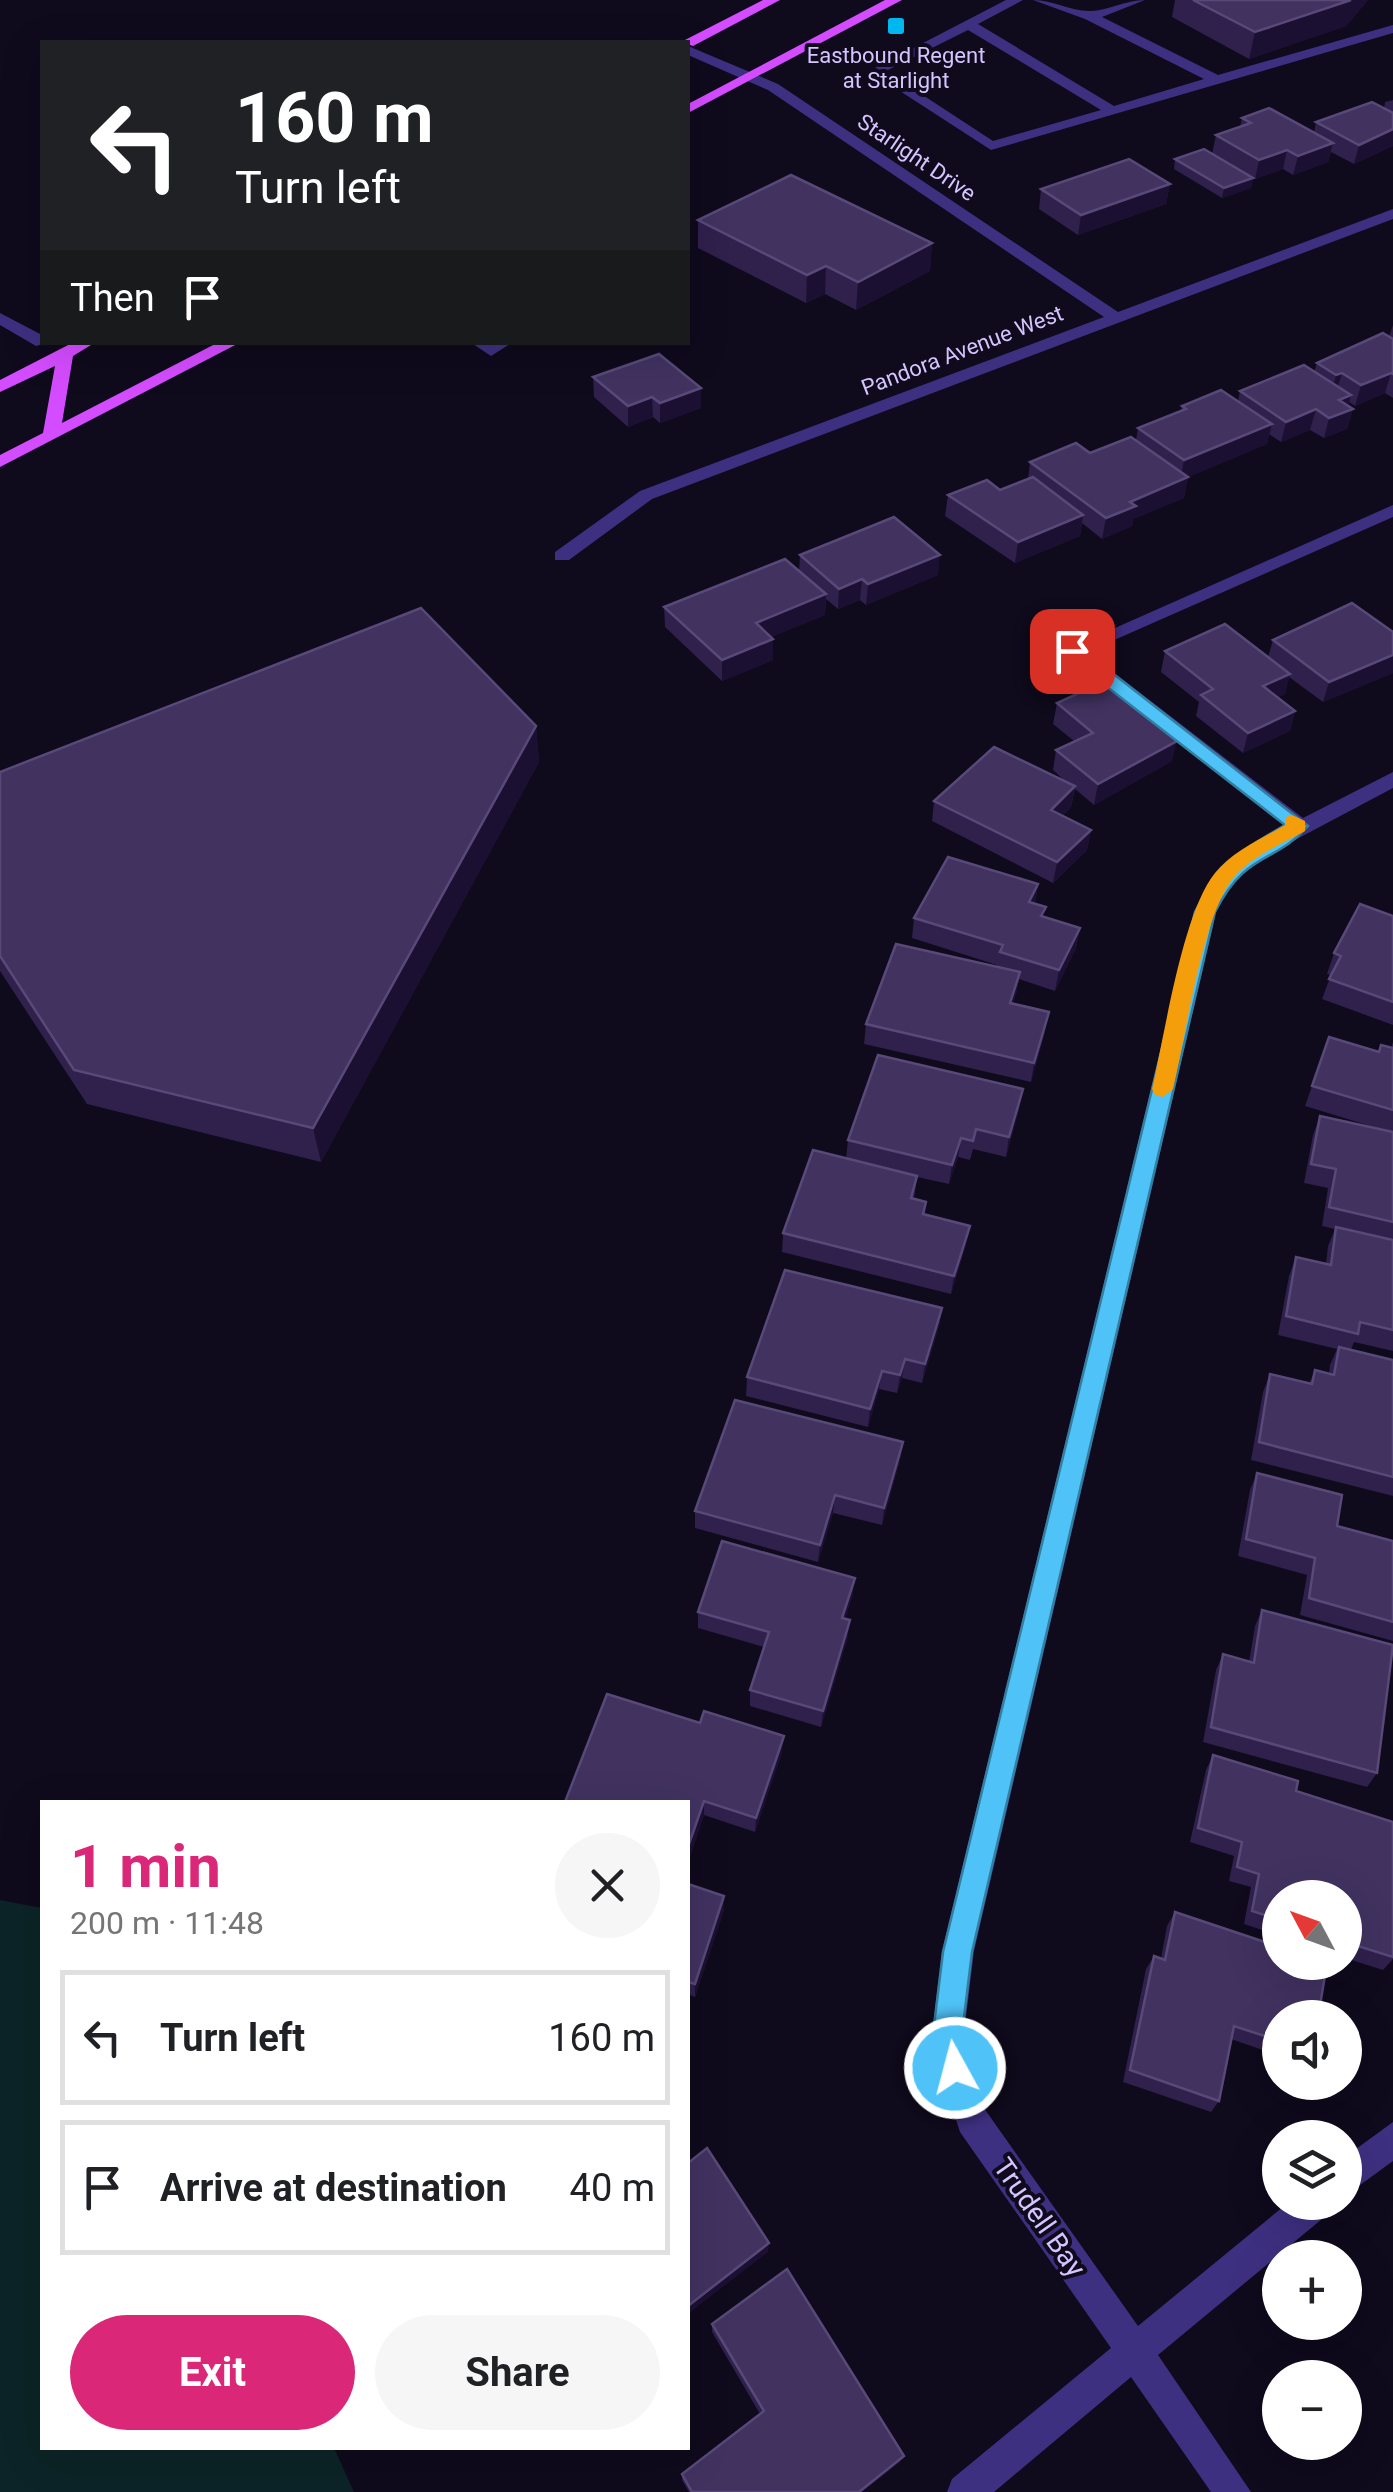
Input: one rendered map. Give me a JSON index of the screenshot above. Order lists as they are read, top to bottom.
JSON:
{
  "streets": {
    "street": ["Starlight Drive", "Pandora Avenue West", "Trudell Bay"]
  },
  "crossings": [
    ["Starlight Drive", "Pandora Avenue West"]
  ],
  "places": {
    "transit": ["Eastbound Regent at Starlight"]
  },
  "north": "top left",
  "page": {
    "turn": ["160 m", "Turn left"],
    "then": "Then",
    "heading": ["1 min", "200 m · 11:48"],
    "map_buttons": ["+", "−"],
    "list": [
      {
        "name": "Turn left",
        "value": "160 m"
      },
      {
        "name": "Arrive at destination",
        "value": "40 m"
      }
    ],
    "buttons": ["Exit", "Share"]
  }
}
